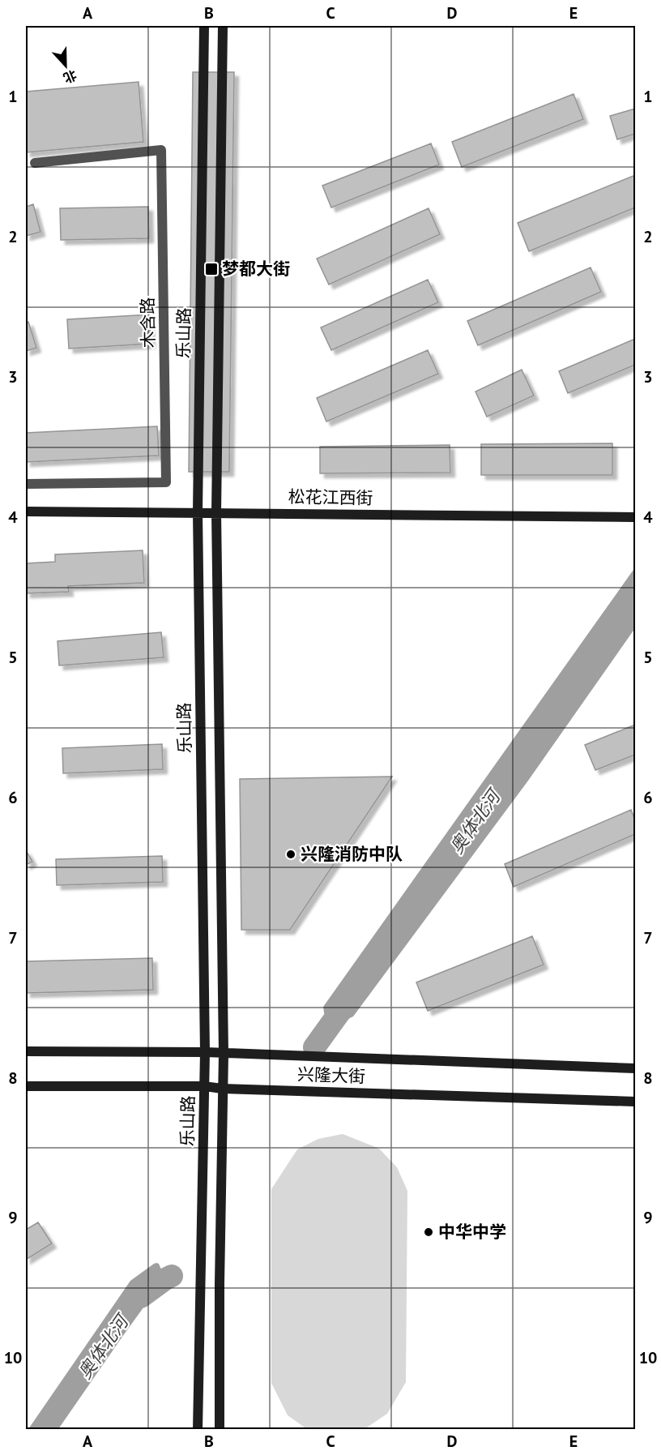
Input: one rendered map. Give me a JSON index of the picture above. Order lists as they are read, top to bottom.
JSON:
{
  "streets": {
    "street": [
      "木含路",
      "乐山路",
      "松花江西街",
      "兴隆大街"
    ]
  },
  "crossings": [
    ["乐山路", "松花江西街"],
    ["乐山路", "兴隆大街"]
  ],
  "water": ["奥体北河"],
  "places": {
    "transit": ["梦都大街"],
    "other": ["兴隆消防中队", "中华中学"]
  },
  "north": "bottom",
  "grid": {
    "columns": [
      "A",
      "B",
      "C",
      "D",
      "E"
    ],
    "rows": [
      "1",
      "2",
      "3",
      "4",
      "5",
      "6",
      "7",
      "8",
      "9",
      "10"
    ]
  }
}
